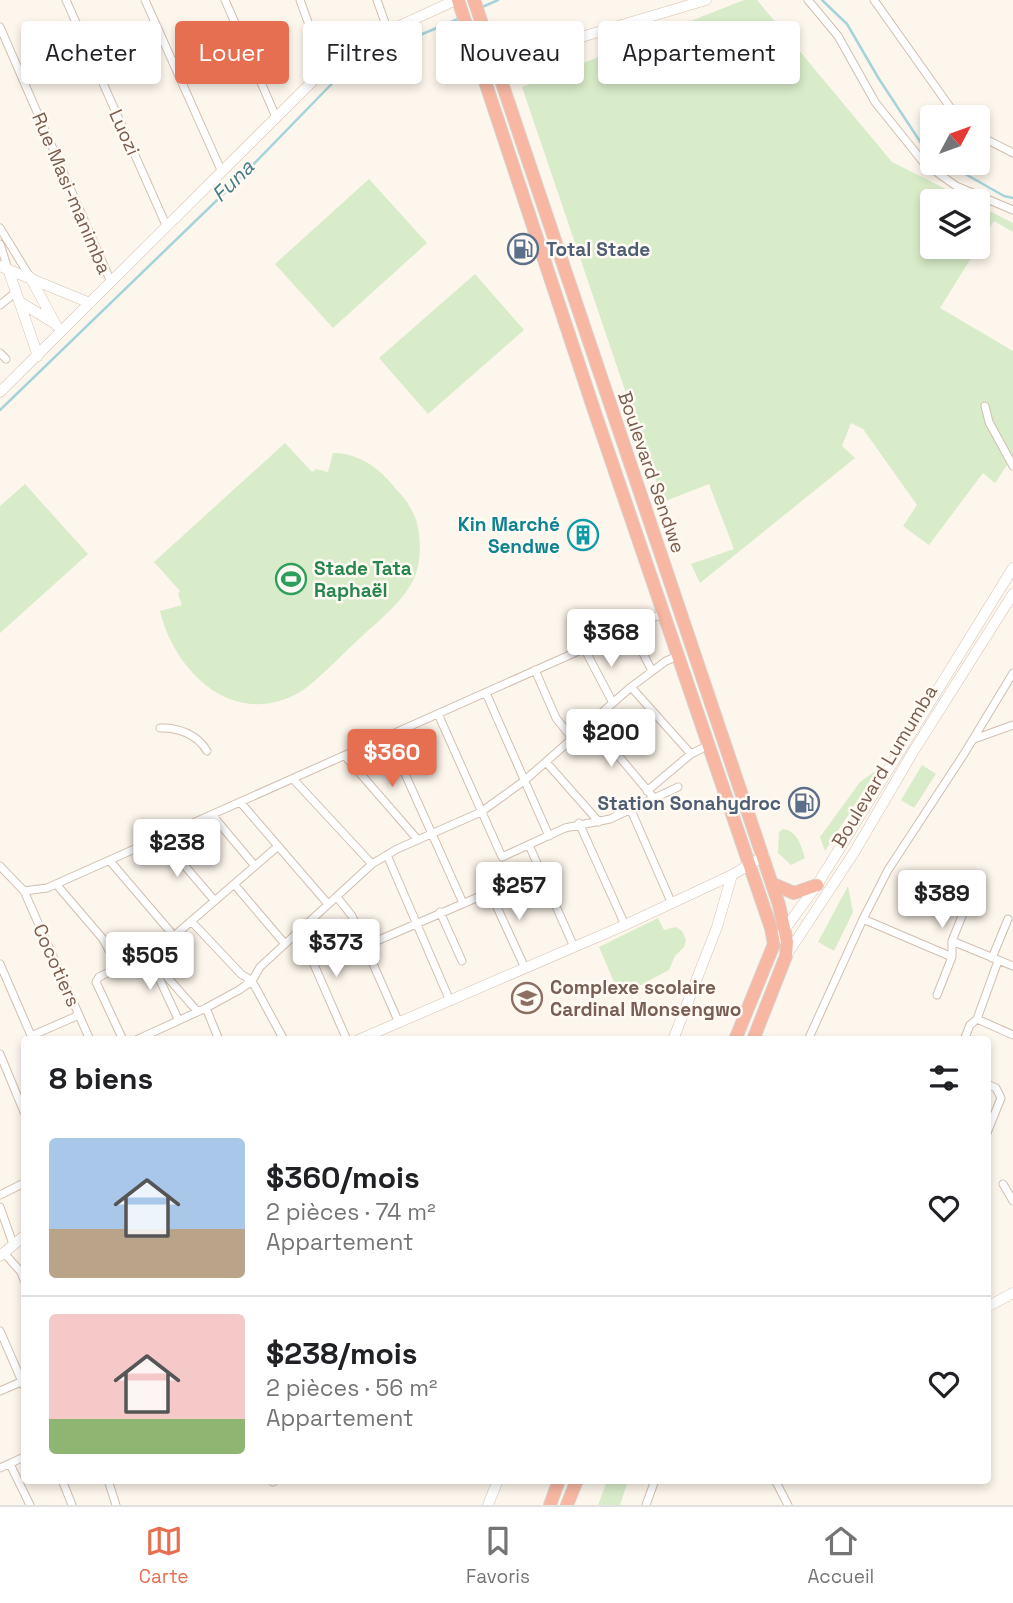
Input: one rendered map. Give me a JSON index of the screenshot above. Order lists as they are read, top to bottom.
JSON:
{
  "streets": {
    "highway": ["Boulevard Sendwe", "Boulevard Lumumba"],
    "street": ["Luozi", "Rue Masi-manimba", "Cocotiers"]
  },
  "crossings": [
    ["Boulevard Sendwe", "Boulevard Lumumba"]
  ],
  "water": ["Funa"],
  "places": {
    "fuel station": ["Total Stade", "Station Sonahydroc"],
    "building": ["Kin Marché Sendwe"],
    "sports": ["Stade Tata Raphaël"],
    "school or university": ["Complexe scolaire Cardinal Monsengwo"]
  },
  "north": "top right",
  "page": {
    "chip": [
      "Acheter",
      "Louer",
      "Filtres",
      "Nouveau",
      "Appartement"
    ],
    "price": [
      "$368",
      "$200",
      "$360",
      "$238",
      "$257",
      "$389",
      "$373",
      "$505"
    ],
    "heading": "8 biens",
    "list": [
      {
        "name": "$360/mois",
        "note": "2 pièces · 74 m² · Appartement"
      },
      {
        "name": "$238/mois",
        "note": "2 pièces · 56 m² · Appartement"
      }
    ],
    "tabs": ["Carte", "Favoris", "Accueil"]
  }
}
